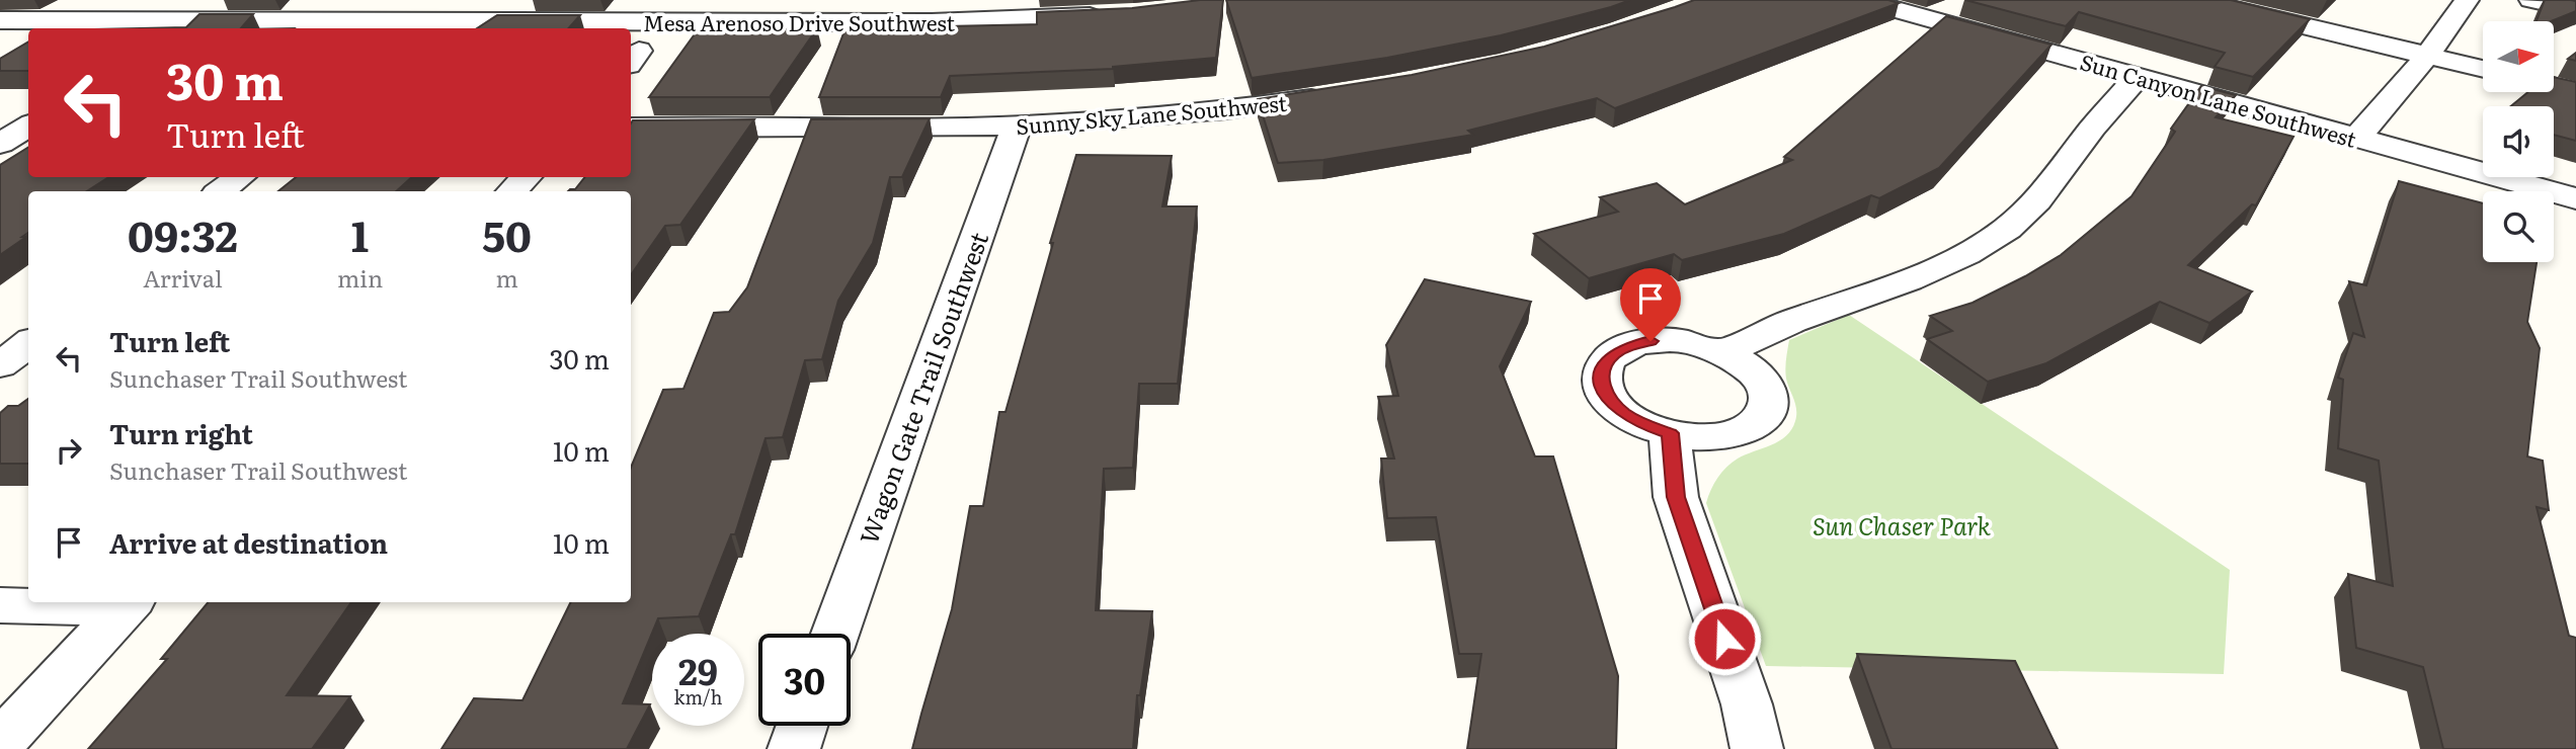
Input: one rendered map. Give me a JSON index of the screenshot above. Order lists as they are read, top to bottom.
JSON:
{
  "streets": {
    "street": [
      "Mesa Arenoso Drive Southwest",
      "Sun Canyon Lane Southwest",
      "Sunny Sky Lane Southwest",
      "Wagon Gate Trail Southwest"
    ]
  },
  "crossings": [
    ["Sunny Sky Lane Southwest", "Wagon Gate Trail Southwest"]
  ],
  "parks": ["Sun Chaser Park"],
  "north": "right",
  "page": {
    "turn": ["30 m", "Turn left"],
    "eta": [
      "09:32",
      "Arrival",
      "1",
      "min",
      "50",
      "m"
    ],
    "list": [
      {
        "name": "Turn left",
        "note": "Sunchaser Trail Southwest",
        "value": "30 m"
      },
      {
        "name": "Turn right",
        "note": "Sunchaser Trail Southwest",
        "value": "10 m"
      },
      {
        "name": "Arrive at destination",
        "value": "10 m"
      }
    ],
    "speed": "29 km/h",
    "limit": "30"
  }
}
